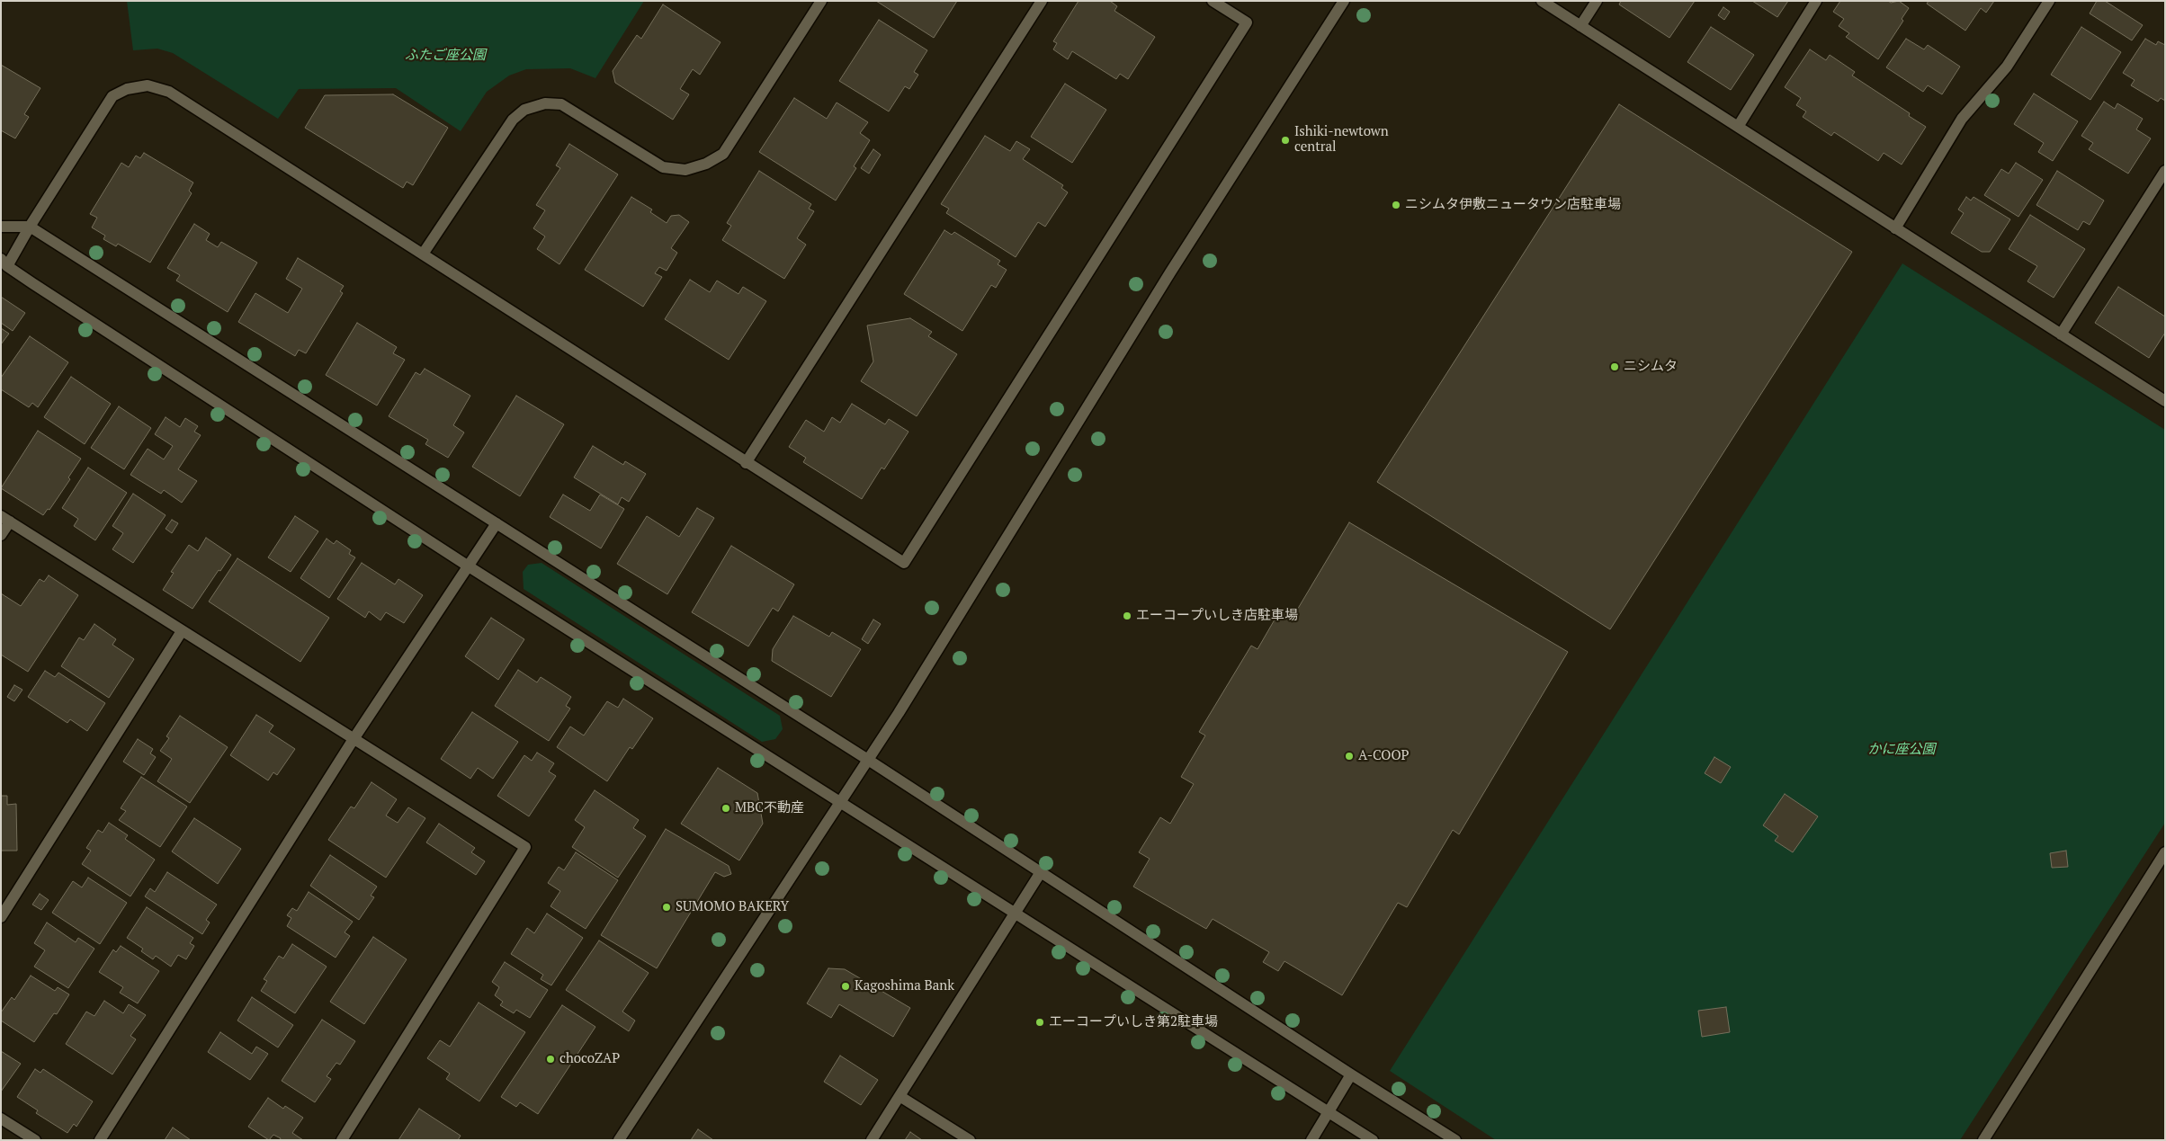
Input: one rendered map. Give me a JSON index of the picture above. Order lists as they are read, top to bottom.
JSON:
{
  "parks": ["ふたご座公園", "かに座公園"],
  "places": [
    "Ishiki-newtown central",
    "ニシムタ伊敷ニュータウン店駐車場",
    "ニシムタ",
    "エーコープいしき店駐車場",
    "A-COOP",
    "MBC不動産",
    "SUMOMO BAKERY",
    "Kagoshima Bank",
    "エーコープいしき第2駐車場",
    "chocoZAP"
  ]
}
